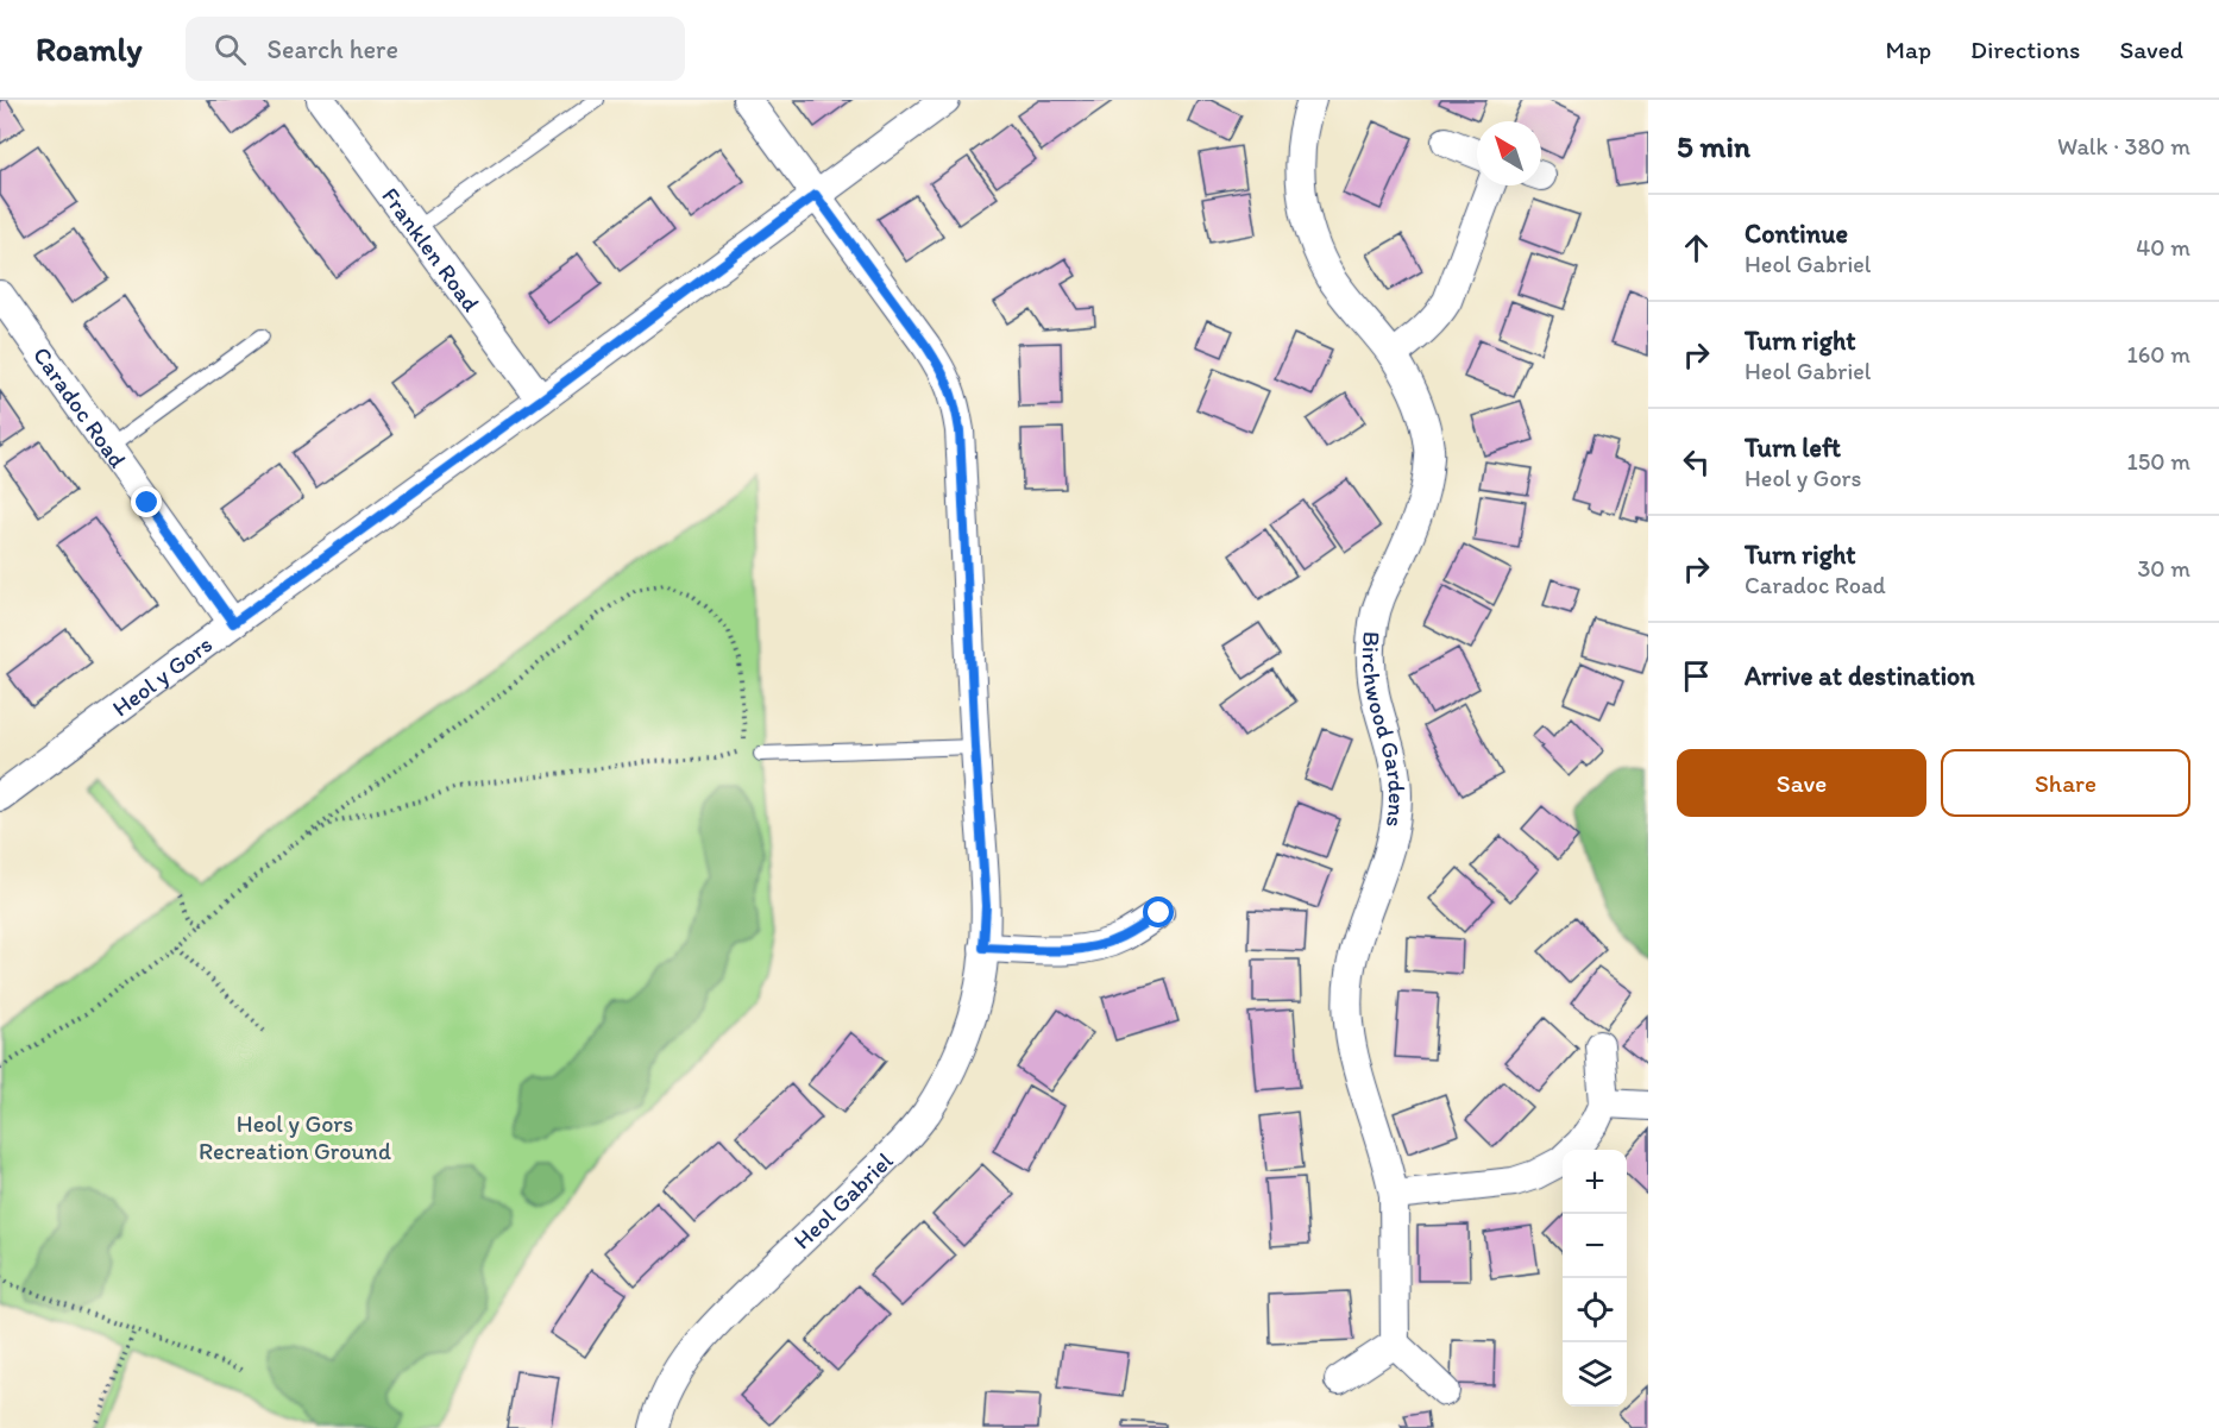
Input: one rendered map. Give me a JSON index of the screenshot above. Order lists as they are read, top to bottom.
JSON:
{
  "streets": {
    "street": [
      "Franklen Road",
      "Caradoc Road",
      "Heol y Gors",
      "Birchwood Gardens",
      "Heol Gabriel"
    ]
  },
  "crossings": [
    ["Franklen Road", "Heol y Gors"],
    ["Caradoc Road", "Heol y Gors"],
    ["Heol y Gors", "Heol Gabriel"]
  ],
  "parks": ["Heol y Gors Recreation Ground"],
  "north": "top left",
  "page": {
    "header": "Roamly",
    "search": "Search here",
    "nav": ["Map", "Directions", "Saved"],
    "heading": ["5 min", "Walk · 380 m"],
    "list": [
      ["Continue", "Heol Gabriel", "40 m"],
      ["Turn right", "Heol Gabriel", "160 m"],
      ["Turn left", "Heol y Gors", "150 m"],
      ["Turn right", "Caradoc Road", "30 m"],
      "Arrive at destination"
    ],
    "buttons": ["Save", "Share"],
    "map_buttons": ["+", "−"]
  }
}
